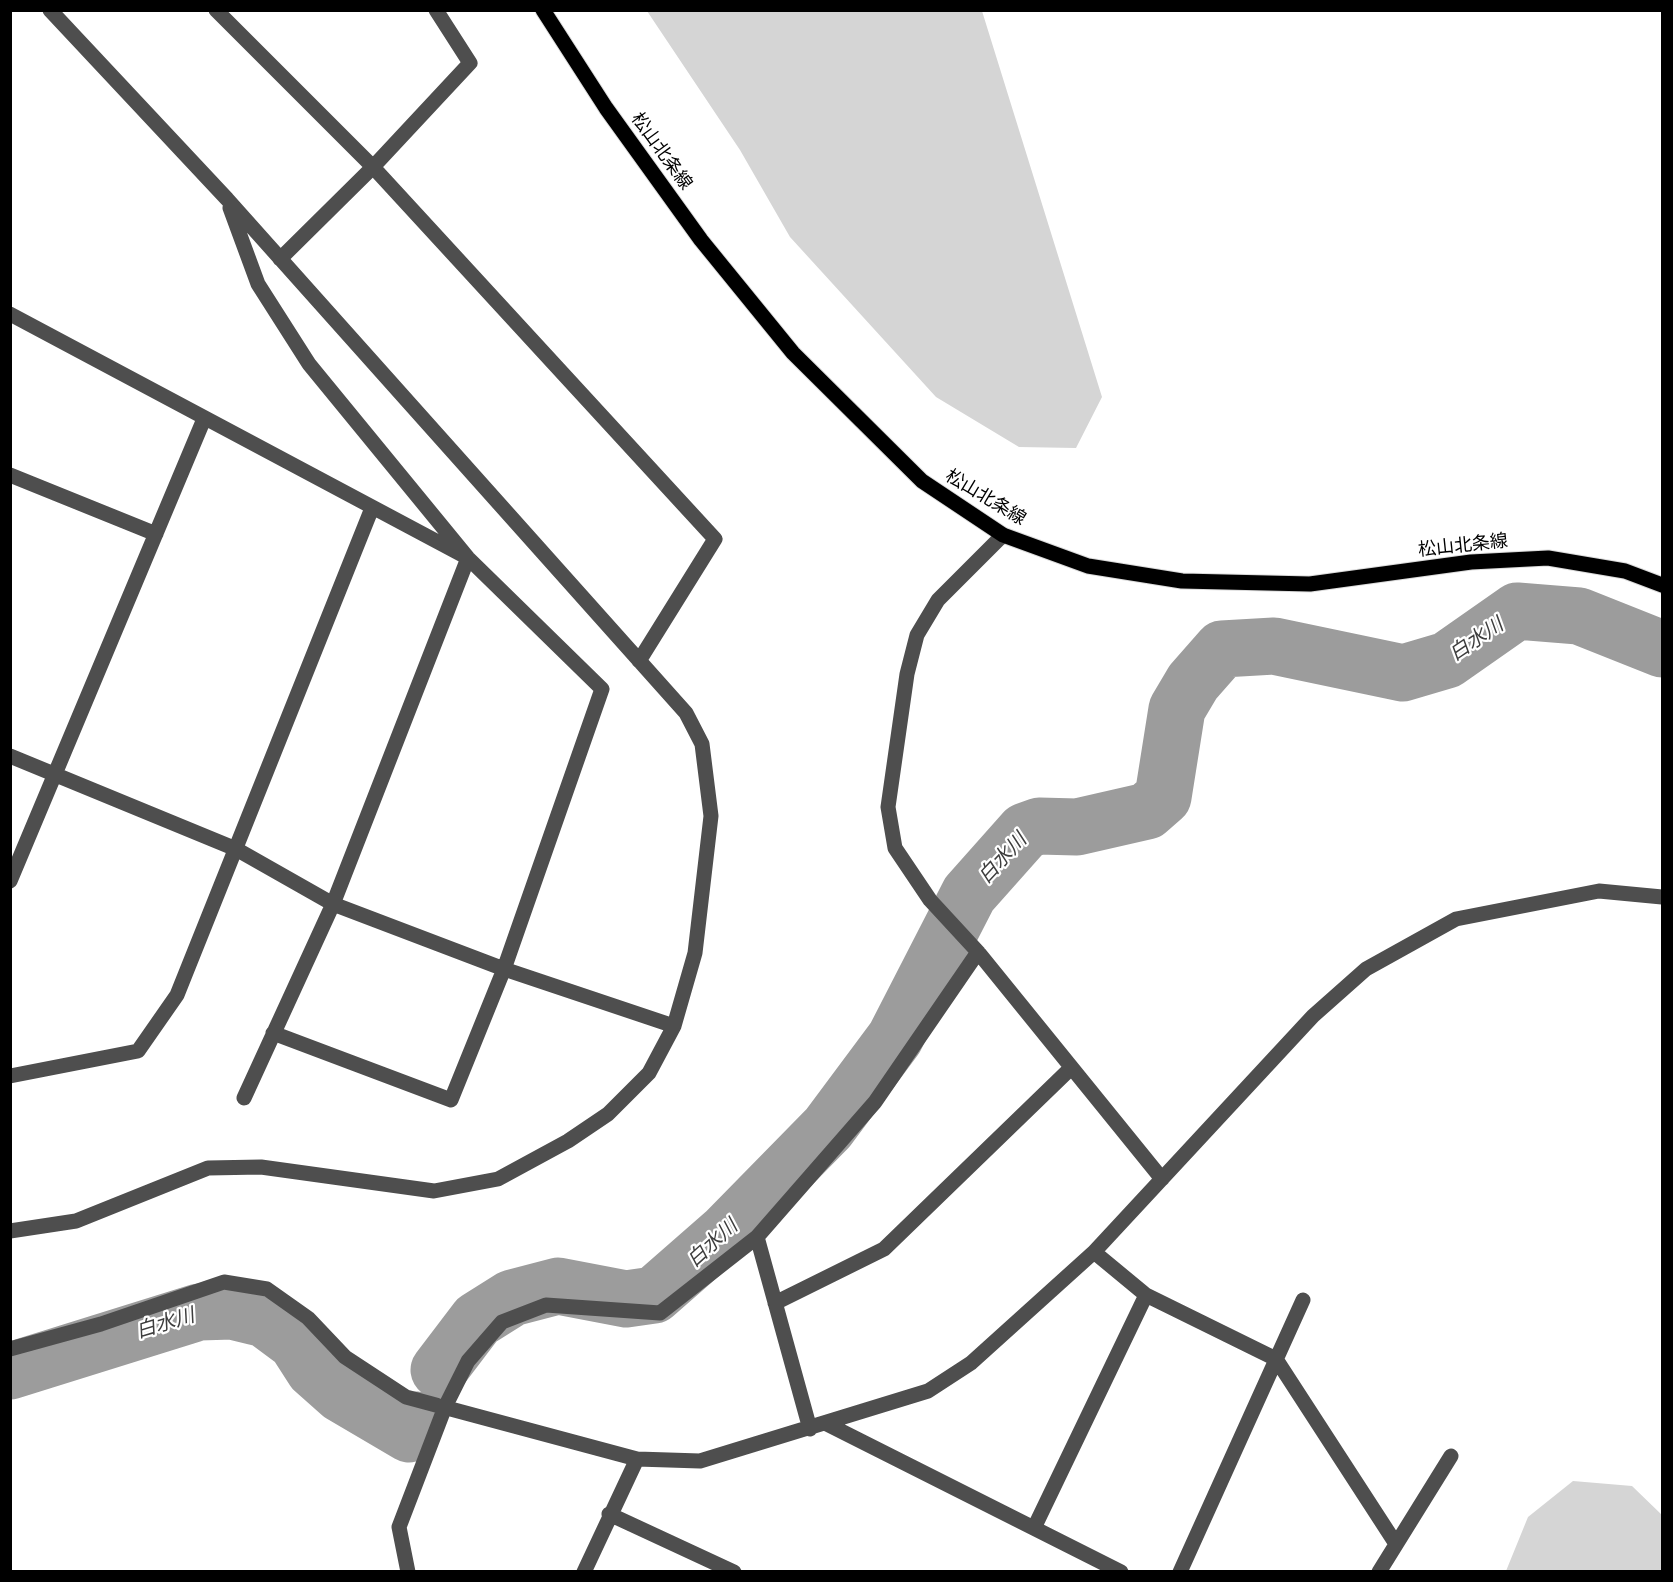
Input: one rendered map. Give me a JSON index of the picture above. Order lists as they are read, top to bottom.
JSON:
{
  "streets": {
    "main road": ["松山北条線"]
  },
  "water": ["白水川"]
}
